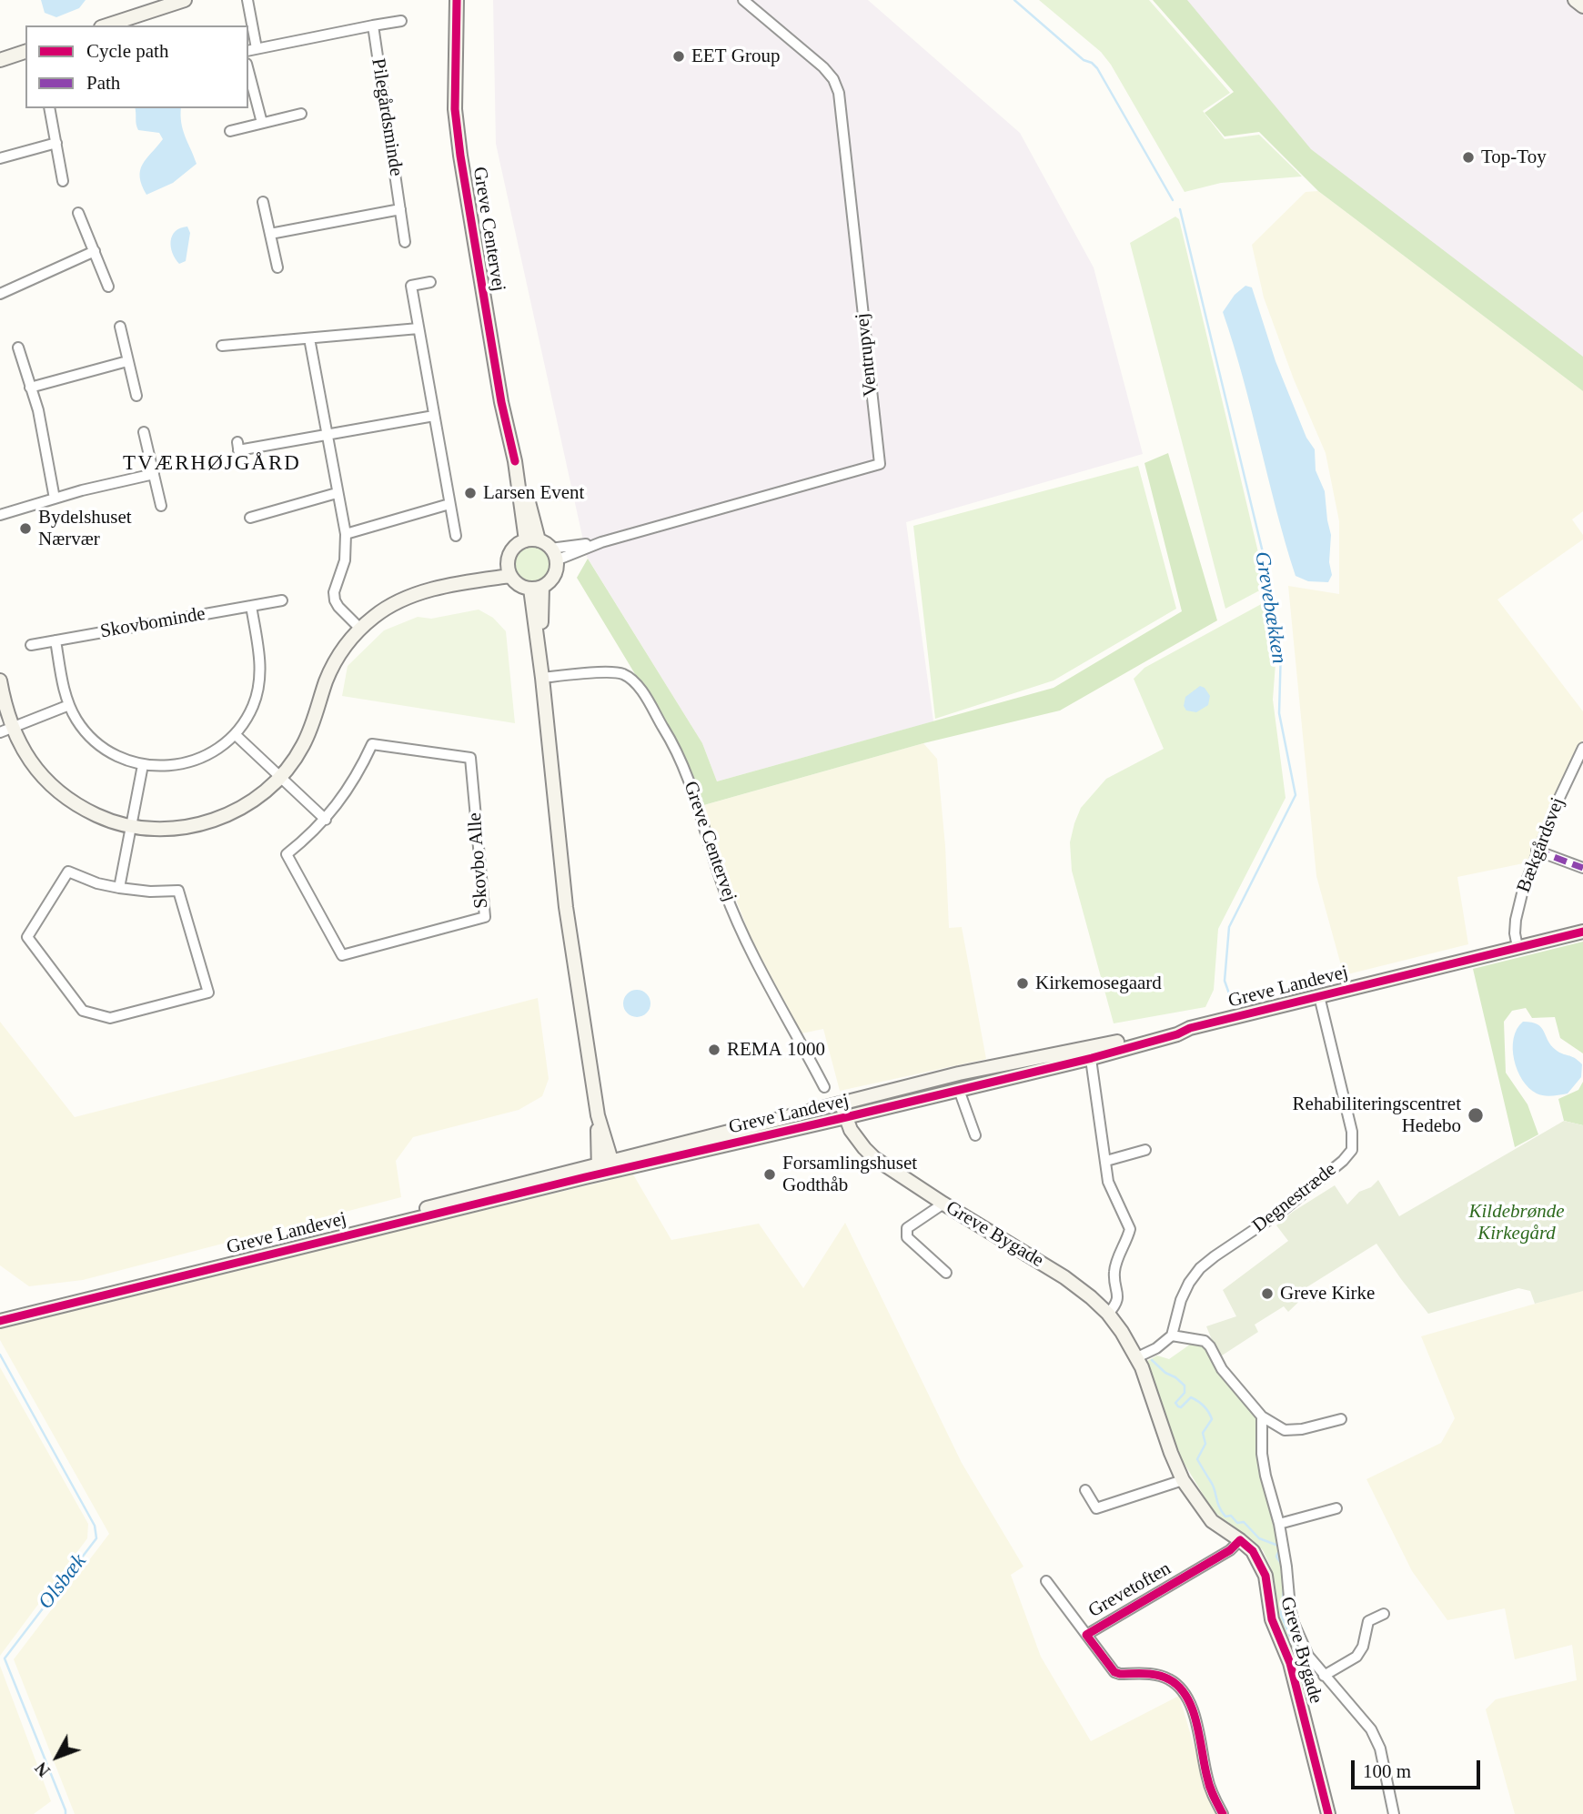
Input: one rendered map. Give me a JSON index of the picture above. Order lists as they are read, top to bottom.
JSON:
{
  "streets": {
    "street": [
      "Pilegårdsminde",
      "Greve Centervej",
      "Ventrupvej",
      "Skovbominde",
      "Bækgårdsvej",
      "Skovbo Alle",
      "Greve Landevej",
      "Degnestræde",
      "Greve Bygade",
      "Grevetoften"
    ]
  },
  "crossings": [
    ["Greve Centervej", "Ventrupvej"],
    ["Bækgårdsvej", "Greve Landevej"],
    ["Greve Landevej", "Degnestræde"],
    ["Greve Landevej", "Greve Bygade"],
    ["Greve Bygade", "Grevetoften"]
  ],
  "districts": ["TVÆRHØJGÅRD"],
  "water": ["Grevebækken", "Olsbæk"],
  "parks": ["Kildebrønde Kirkegård"],
  "places": [
    "EET Group",
    "Top-Toy",
    "Larsen Event",
    "Bydelshuset Nærvær",
    "Kirkemosegaard",
    "REMA 1000",
    "Rehabiliteringscentret Hedebo",
    "Forsamlingshuset Godthåb",
    "Greve Kirke"
  ],
  "legend": ["Cycle path", "Path"],
  "scale_bar": "100 m",
  "north": "bottom left"
}
